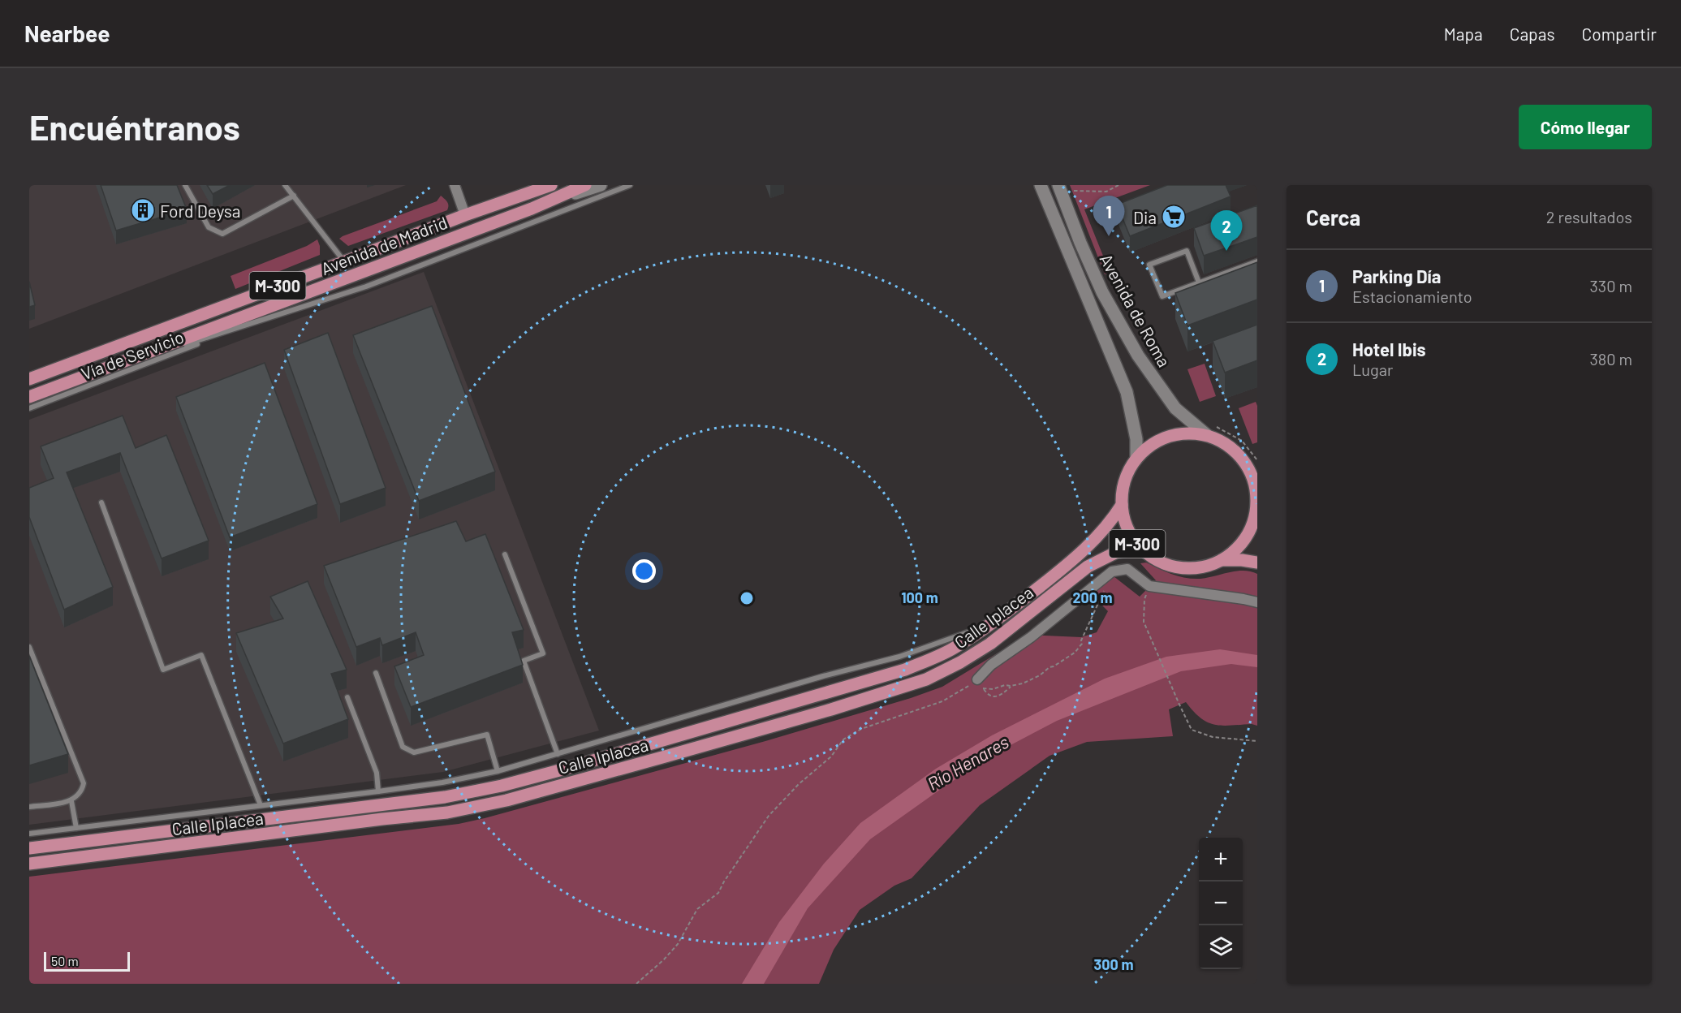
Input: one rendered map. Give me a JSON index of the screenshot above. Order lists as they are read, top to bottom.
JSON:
{
  "streets": {
    "main road": ["Avenida de Madrid", "M-300", "Calle Iplacea"],
    "street": ["Avenida de Roma"],
    "lane": ["Vía de Servicio"]
  },
  "crossings": [
    ["Avenida de Madrid", "M-300"],
    ["Avenida de Madrid", "Vía de Servicio"],
    ["M-300", "Avenida de Roma"],
    ["M-300", "Calle Iplacea"],
    ["Avenida de Roma", "Calle Iplacea"]
  ],
  "water": ["Río Henares"],
  "places": {
    "building": ["Ford Deysa"],
    "supermarket": ["Dia"]
  },
  "scale_bar": "50 m",
  "page": {
    "header": "Nearbee",
    "nav": ["Mapa", "Capas", "Compartir"],
    "buttons": "Cómo llegar",
    "title": "Encuéntranos",
    "heading": ["Cerca", "2 resultados"],
    "pins": ["1", "2"],
    "list": [
      {
        "mark": "1",
        "name": "Parking Día",
        "note": "Estacionamiento",
        "value": "330 m"
      },
      {
        "mark": "2",
        "name": "Hotel Ibis",
        "note": "Lugar",
        "value": "380 m"
      }
    ],
    "map_buttons": ["+", "−"],
    "scale": "50 m"
  },
  "rings": ["100 m", "200 m", "300 m"]
}
